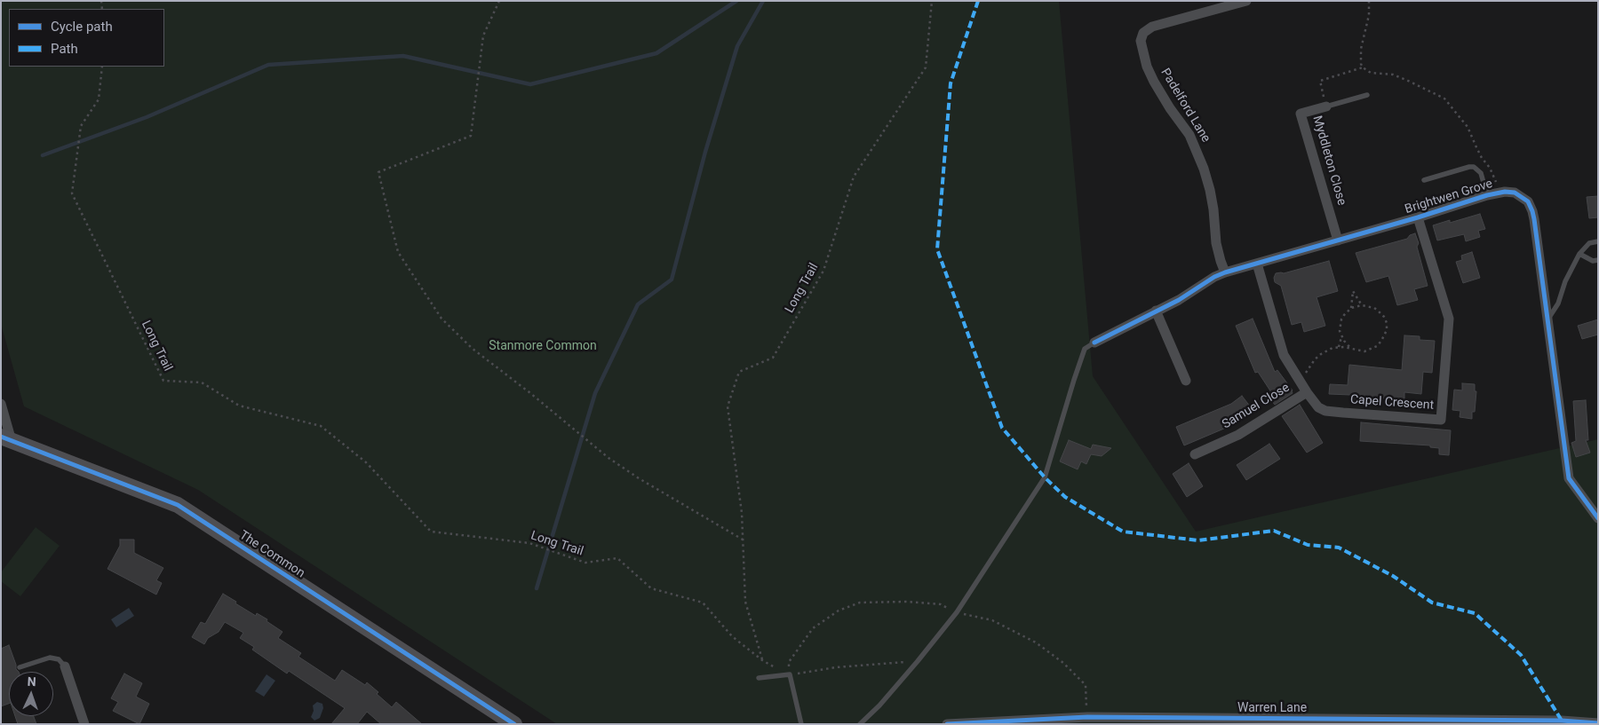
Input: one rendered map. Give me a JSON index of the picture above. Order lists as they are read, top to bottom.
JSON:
{
  "streets": {
    "main road": ["The Common"],
    "street": [
      "Padelford Lane",
      "Myddleton Close",
      "Brightwen Grove",
      "Capel Crescent",
      "Samuel Close",
      "Warren Lane"
    ],
    "path": ["Long Trail"]
  },
  "crossings": [
    ["Padelford Lane", "Brightwen Grove"],
    ["Myddleton Close", "Brightwen Grove"],
    ["Brightwen Grove", "Capel Crescent"],
    ["Capel Crescent", "Samuel Close"]
  ],
  "parks": ["Stanmore Common"],
  "legend": ["Cycle path", "Path"],
  "north": "top"
}
